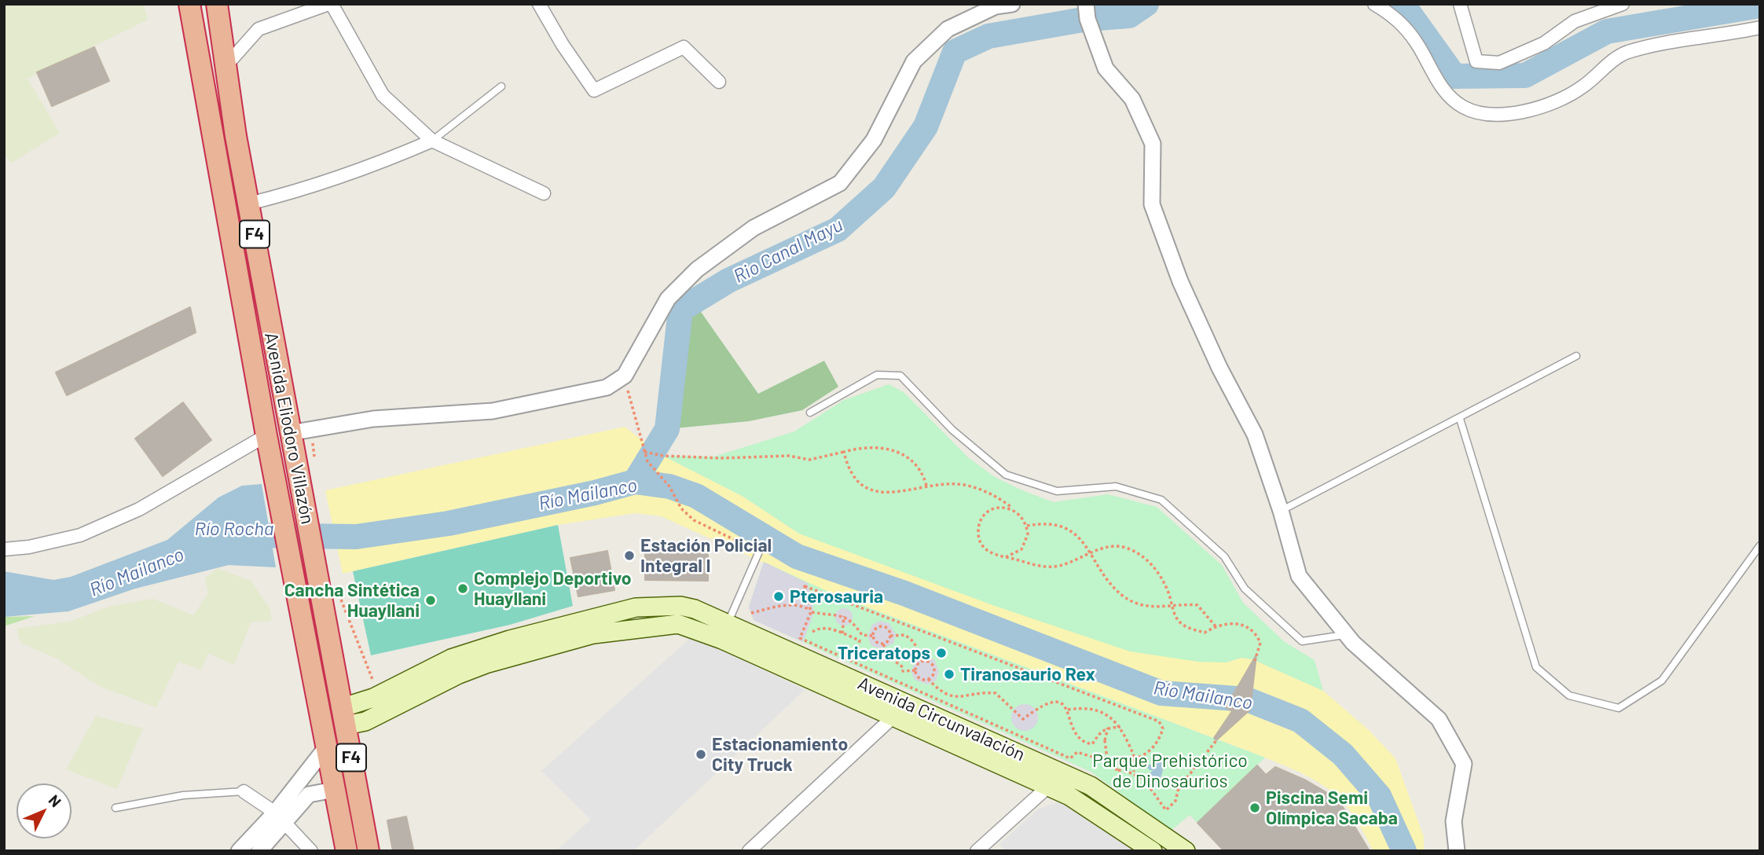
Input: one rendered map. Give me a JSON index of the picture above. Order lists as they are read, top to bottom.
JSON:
{
  "streets": {
    "highway": ["F4", "Avenida Eliodoro Villazón"],
    "main road": ["Avenida Circunvalación"]
  },
  "crossings": [
    ["Avenida Eliodoro Villazón", "Avenida Circunvalación"]
  ],
  "water": ["Rio Canal Mayu", "Río Mailanco", "Río Rocha"],
  "parks": ["Parque Prehistórico de Dinosaurios"],
  "places": [
    "Estación Policial Integral I",
    "Complejo Deportivo Huayllani",
    "Pterosauria",
    "Cancha Sintética Huayllani",
    "Triceratops",
    "Tiranosaurio Rex",
    "Estacionamiento City Truck",
    "Piscina Semi Olímpica Sacaba"
  ],
  "north": "top right"
}
